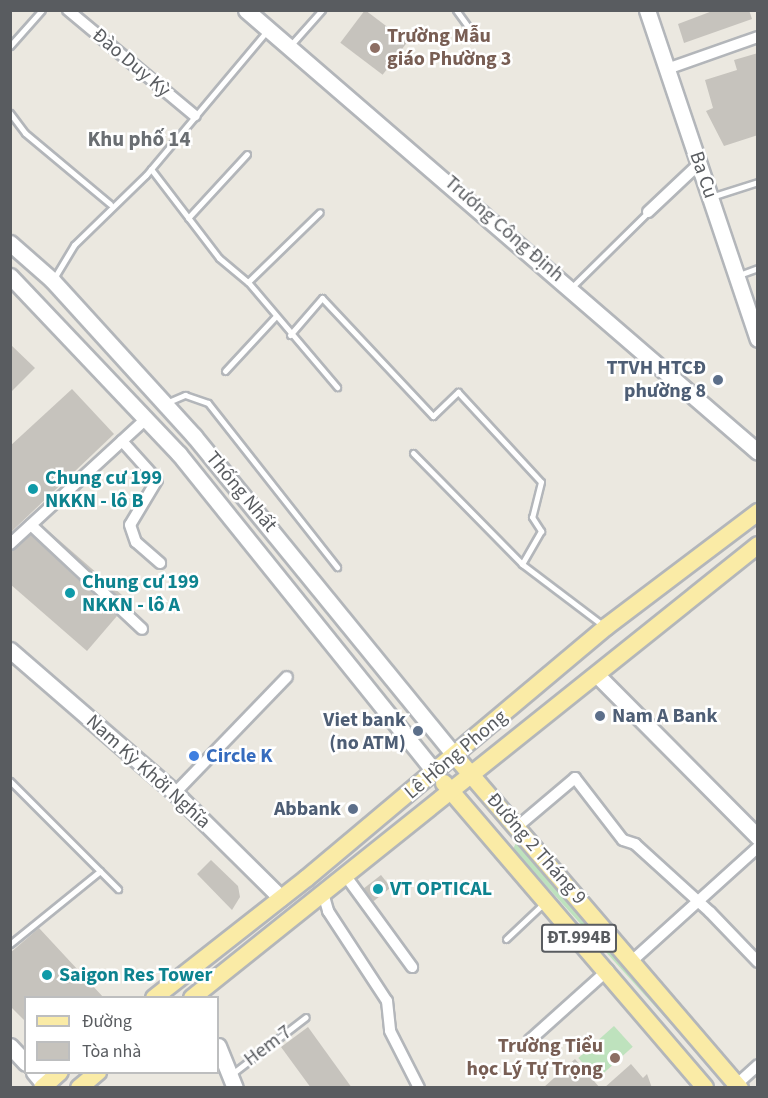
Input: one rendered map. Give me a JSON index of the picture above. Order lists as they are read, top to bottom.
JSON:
{
  "streets": {
    "main road": [
      "Ba Cu",
      "Trương Công Định",
      "Thống Nhất",
      "Lê Hồng Phong",
      "Nam Kỳ Khởi Nghĩa",
      "Đường 2 Tháng 9",
      "ĐT.994B"
    ],
    "street": ["Đào Duy Kỳ"],
    "lane": ["Hem 7"]
  },
  "crossings": [
    ["Thống Nhất", "Lê Hồng Phong"],
    ["Thống Nhất", "Đường 2 Tháng 9"],
    ["Lê Hồng Phong", "Nam Kỳ Khởi Nghĩa"],
    ["Lê Hồng Phong", "Đường 2 Tháng 9"]
  ],
  "districts": ["Khu phố 14"],
  "places": [
    "Trường Mẫu giáo Phường 3",
    "TTVH HTCĐ phường 8",
    "Chung cư 199 NKKN - lô B",
    "Chung cư 199 NKKN - lô A",
    "Nam A Bank",
    "Viet bank (no ATM)",
    "Circle K",
    "Abbank",
    "VT OPTICAL",
    "Saigon Res Tower",
    "Trường Tiểu học Lý Tự Trọng"
  ],
  "legend": ["Đường", "Tòa nhà"]
}
